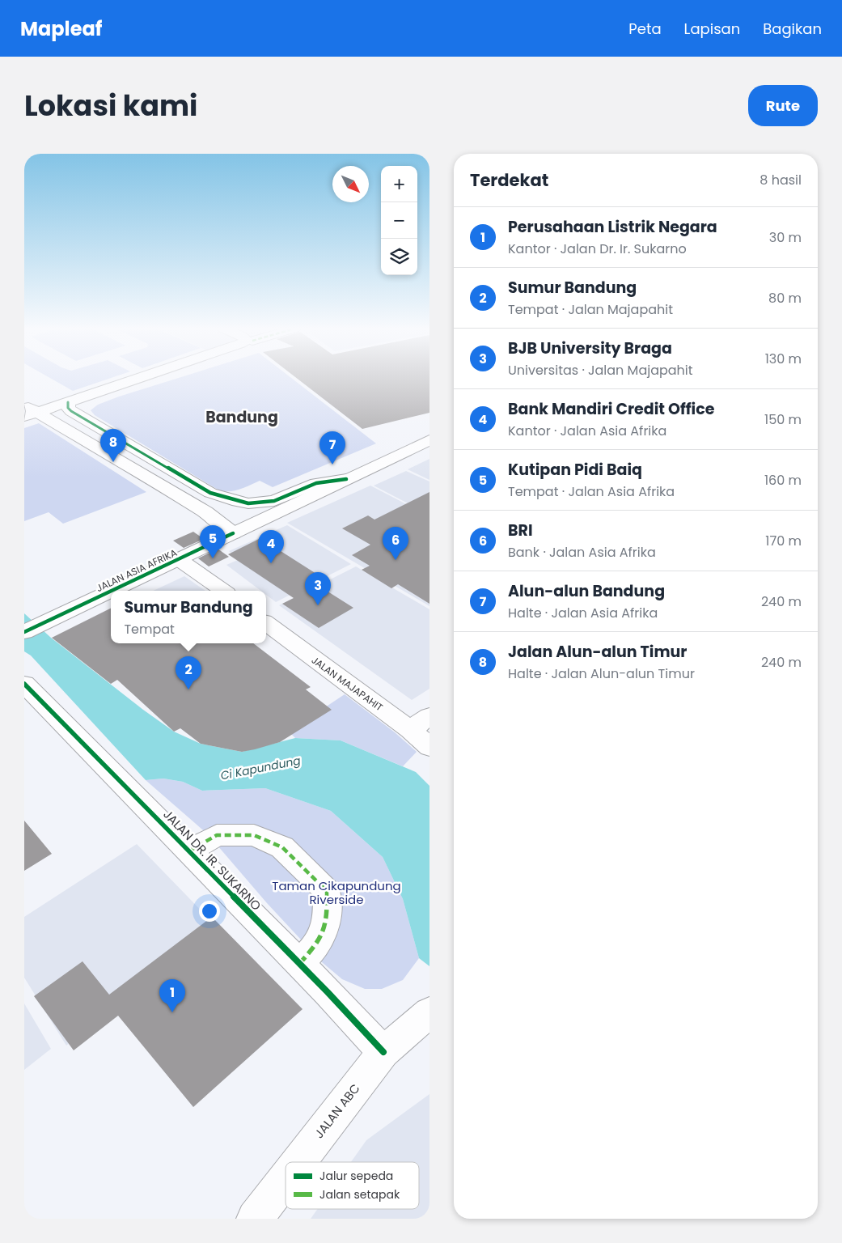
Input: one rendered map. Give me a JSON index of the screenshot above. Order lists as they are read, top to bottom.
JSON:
{
  "streets": {
    "street": [
      "JALAN ASIA AFRIKA",
      "JALAN MAJAPAHIT",
      "JALAN DR. IR. SUKARNO",
      "JALAN ABC"
    ]
  },
  "crossings": [
    ["JALAN DR. IR. SUKARNO", "JALAN ABC"]
  ],
  "districts": ["Bandung"],
  "water": ["Ci Kapundung"],
  "parks": ["Taman Cikapundung Riverside"],
  "legend": ["Jalur sepeda", "Jalan setapak"],
  "north": "bottom right",
  "page": {
    "header": "Mapleaf",
    "nav": ["Peta", "Lapisan", "Bagikan"],
    "title": "Lokasi kami",
    "buttons": "Rute",
    "heading": ["Terdekat", "8 hasil"],
    "map_buttons": ["+", "−"],
    "list": [
      {
        "mark": "1",
        "name": "Perusahaan Listrik Negara",
        "note": "Kantor · Jalan Dr. Ir. Sukarno",
        "value": "30 m"
      },
      {
        "mark": "2",
        "name": "Sumur Bandung",
        "note": "Tempat · Jalan Majapahit",
        "value": "80 m"
      },
      {
        "mark": "3",
        "name": "BJB University Braga",
        "note": "Universitas · Jalan Majapahit",
        "value": "130 m"
      },
      {
        "mark": "4",
        "name": "Bank Mandiri Credit Office",
        "note": "Kantor · Jalan Asia Afrika",
        "value": "150 m"
      },
      {
        "mark": "5",
        "name": "Kutipan Pidi Baiq",
        "note": "Tempat · Jalan Asia Afrika",
        "value": "160 m"
      },
      {
        "mark": "6",
        "name": "BRI",
        "note": "Bank · Jalan Asia Afrika",
        "value": "170 m"
      },
      {
        "mark": "7",
        "name": "Alun-alun Bandung",
        "note": "Halte · Jalan Asia Afrika",
        "value": "240 m"
      },
      {
        "mark": "8",
        "name": "Jalan Alun-alun Timur",
        "note": "Halte · Jalan Alun-alun Timur",
        "value": "240 m"
      }
    ],
    "pins": [
      "8",
      "7",
      "5",
      "6",
      "4",
      "3",
      "2",
      "1"
    ],
    "popup": ["Sumur Bandung", "Tempat"]
  }
}
